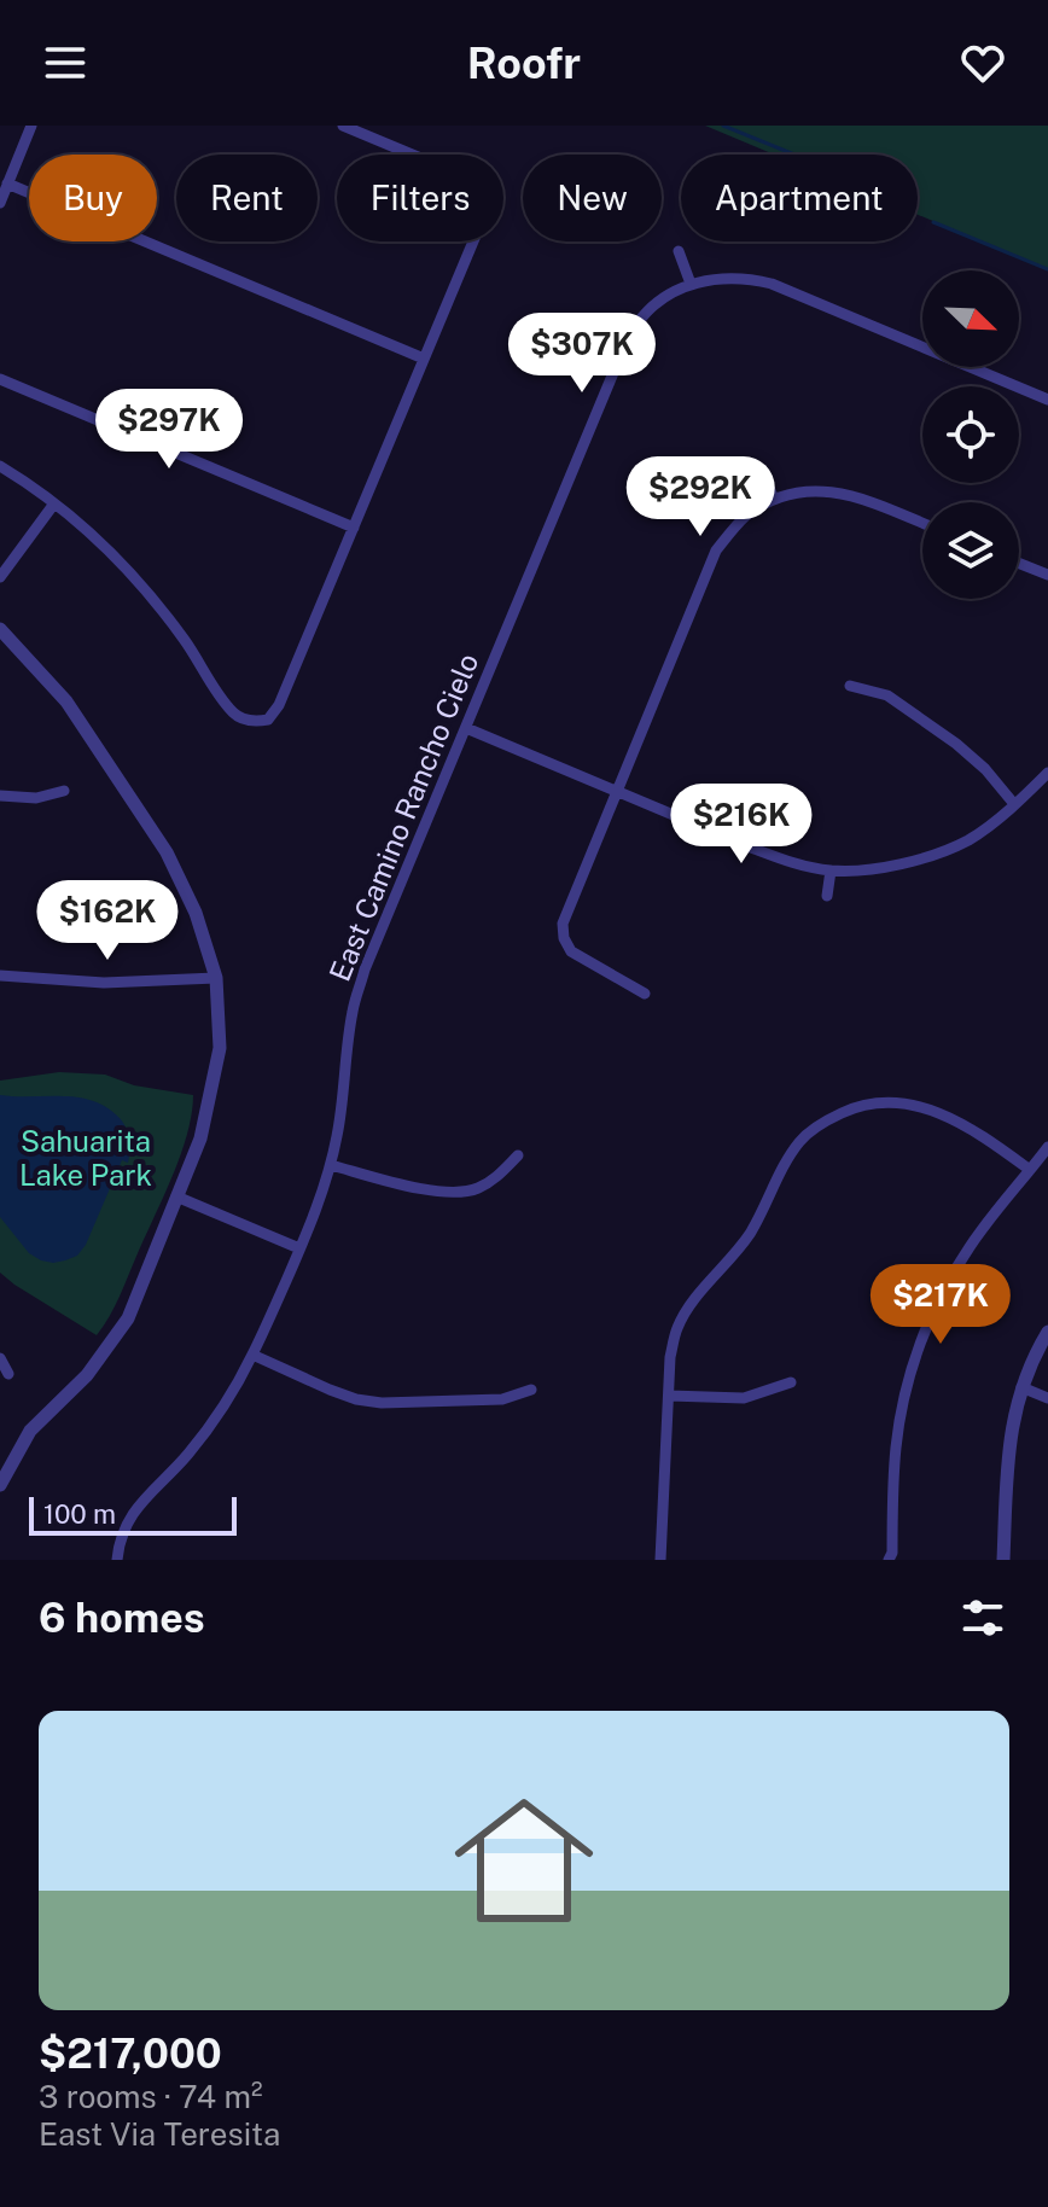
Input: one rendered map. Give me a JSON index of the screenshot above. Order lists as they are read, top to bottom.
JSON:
{
  "streets": {
    "street": ["East Camino Rancho Cielo"]
  },
  "parks": ["Sahuarita Lake Park"],
  "scale_bar": "100 m",
  "north": "bottom right",
  "page": {
    "header": "Roofr",
    "chip": [
      "Buy",
      "Rent",
      "Filters",
      "New",
      "Apartment"
    ],
    "price": [
      "$307K",
      "$297K",
      "$292K",
      "$216K",
      "$162K",
      "$217K"
    ],
    "scale": "100 m",
    "heading": "6 homes",
    "list": [
      {
        "name": "$217,000",
        "note": "3 rooms · 74 m² · East Via Teresita"
      }
    ]
  }
}
